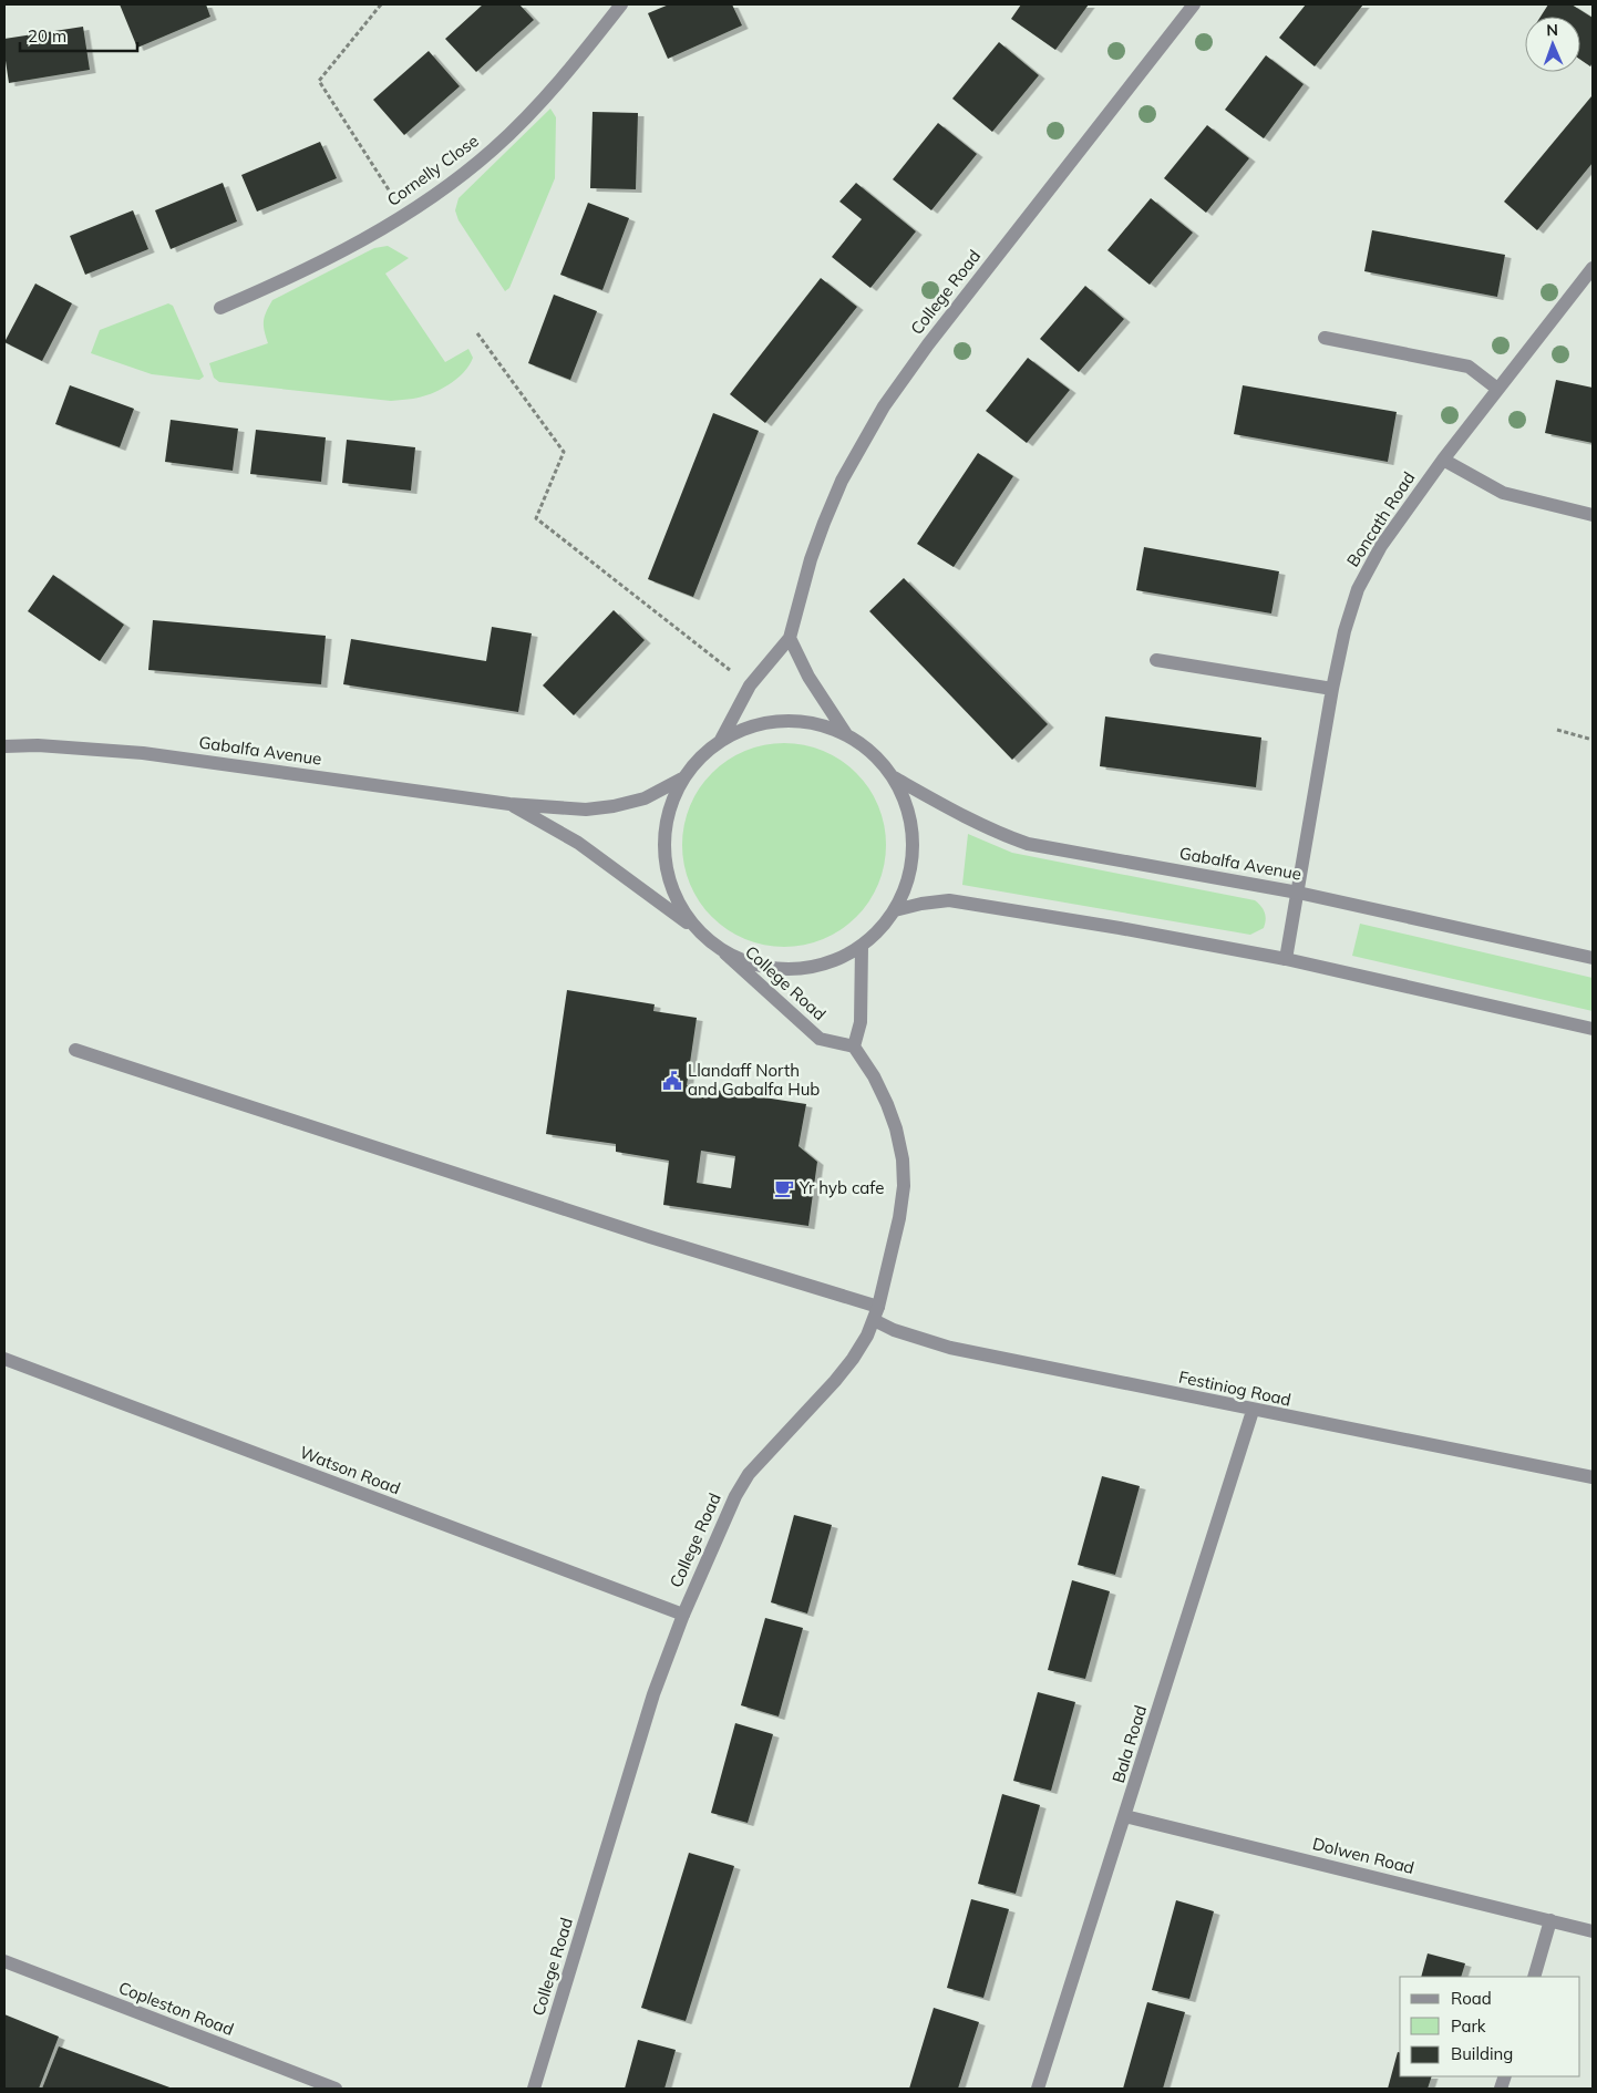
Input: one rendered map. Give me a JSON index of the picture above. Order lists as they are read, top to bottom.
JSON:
{
  "streets": {
    "street": [
      "Cornelly Close",
      "College Road",
      "Boncath Road",
      "Gabalfa Avenue",
      "Festiniog Road",
      "Watson Road",
      "Bala Road",
      "Dolwen Road",
      "Copleston Road"
    ]
  },
  "crossings": [
    ["College Road", "Gabalfa Avenue"],
    ["College Road", "Festiniog Road"],
    ["College Road", "Watson Road"],
    ["Boncath Road", "Gabalfa Avenue"],
    ["Festiniog Road", "Bala Road"],
    ["Bala Road", "Dolwen Road"]
  ],
  "places": {
    "public building": ["Llandaff North and Gabalfa Hub"],
    "cafe": ["Yr hyb cafe"]
  },
  "legend": ["Road", "Park", "Building"],
  "scale_bar": "20 m",
  "north": "top"
}
